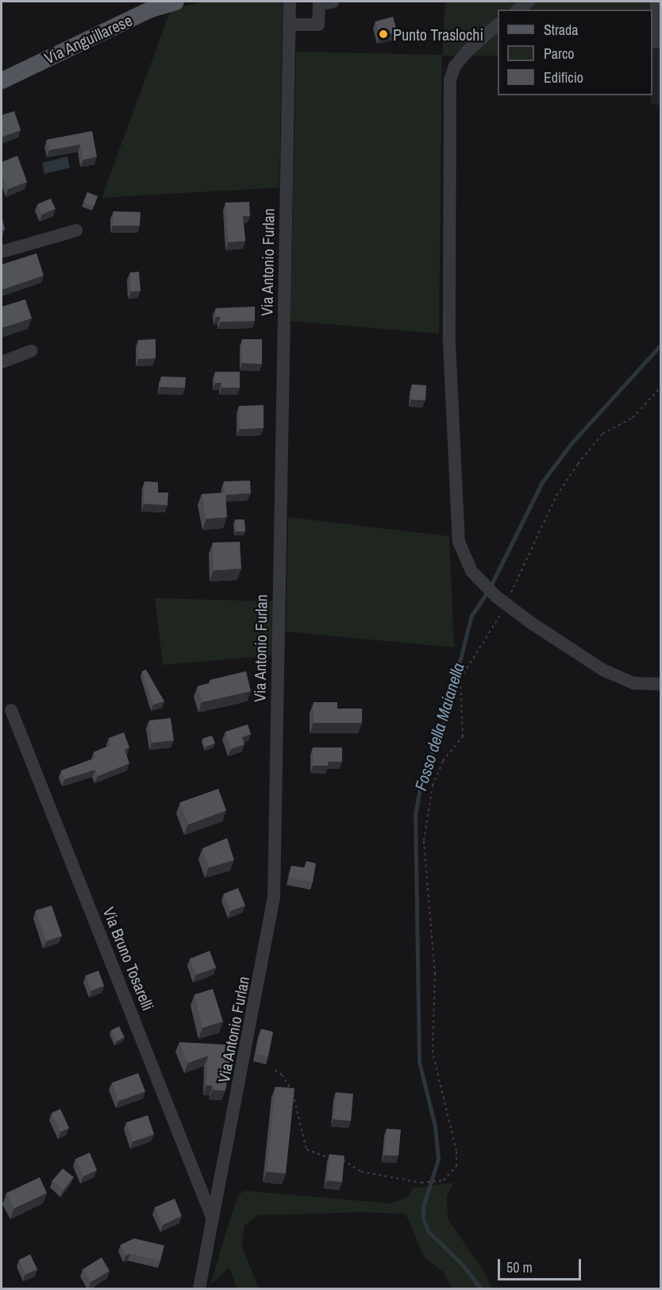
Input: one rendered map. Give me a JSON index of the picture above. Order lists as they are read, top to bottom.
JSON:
{
  "streets": {
    "main road": ["Via Anguillarese"],
    "street": ["Via Antonio Furlan", "Via Bruno Tosarelli"]
  },
  "crossings": [
    ["Via Antonio Furlan", "Via Bruno Tosarelli"]
  ],
  "water": ["Fosso della Maianella"],
  "places": ["Punto Traslochi"],
  "legend": ["Strada", "Parco", "Edificio"],
  "scale_bar": "50 m"
}
